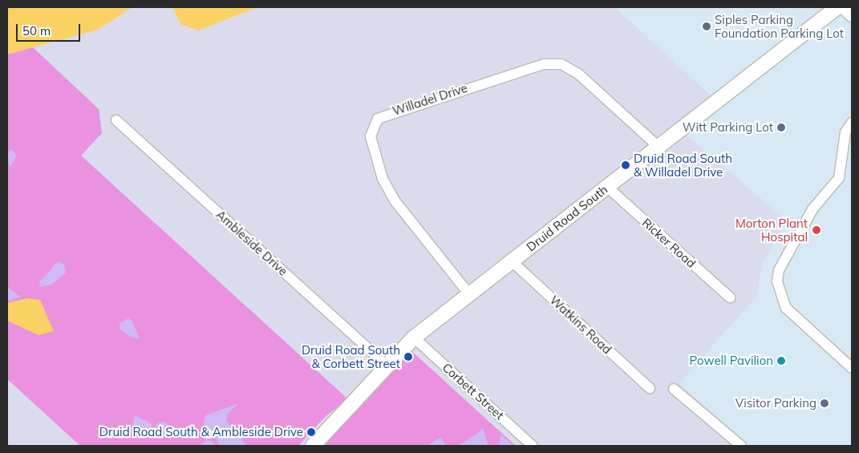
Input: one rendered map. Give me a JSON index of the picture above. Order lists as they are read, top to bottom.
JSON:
{
  "streets": {
    "street": [
      "Willadel Drive",
      "Druid Road South",
      "Ambleside Drive",
      "Ricker Road",
      "Watkins Road",
      "Corbett Street"
    ]
  },
  "crossings": [
    ["Willadel Drive", "Druid Road South"],
    ["Druid Road South", "Ambleside Drive"],
    ["Druid Road South", "Ricker Road"],
    ["Druid Road South", "Watkins Road"],
    ["Druid Road South", "Corbett Street"]
  ],
  "places": [
    "Siples Parking Foundation Parking Lot",
    "Witt Parking Lot",
    "Druid Road South & Willadel Drive",
    "Morton Plant Hospital",
    "Druid Road South & Corbett Street",
    "Powell Pavilion",
    "Visitor Parking",
    "Druid Road South & Ambleside Drive"
  ],
  "scale_bar": "50 m"
}
